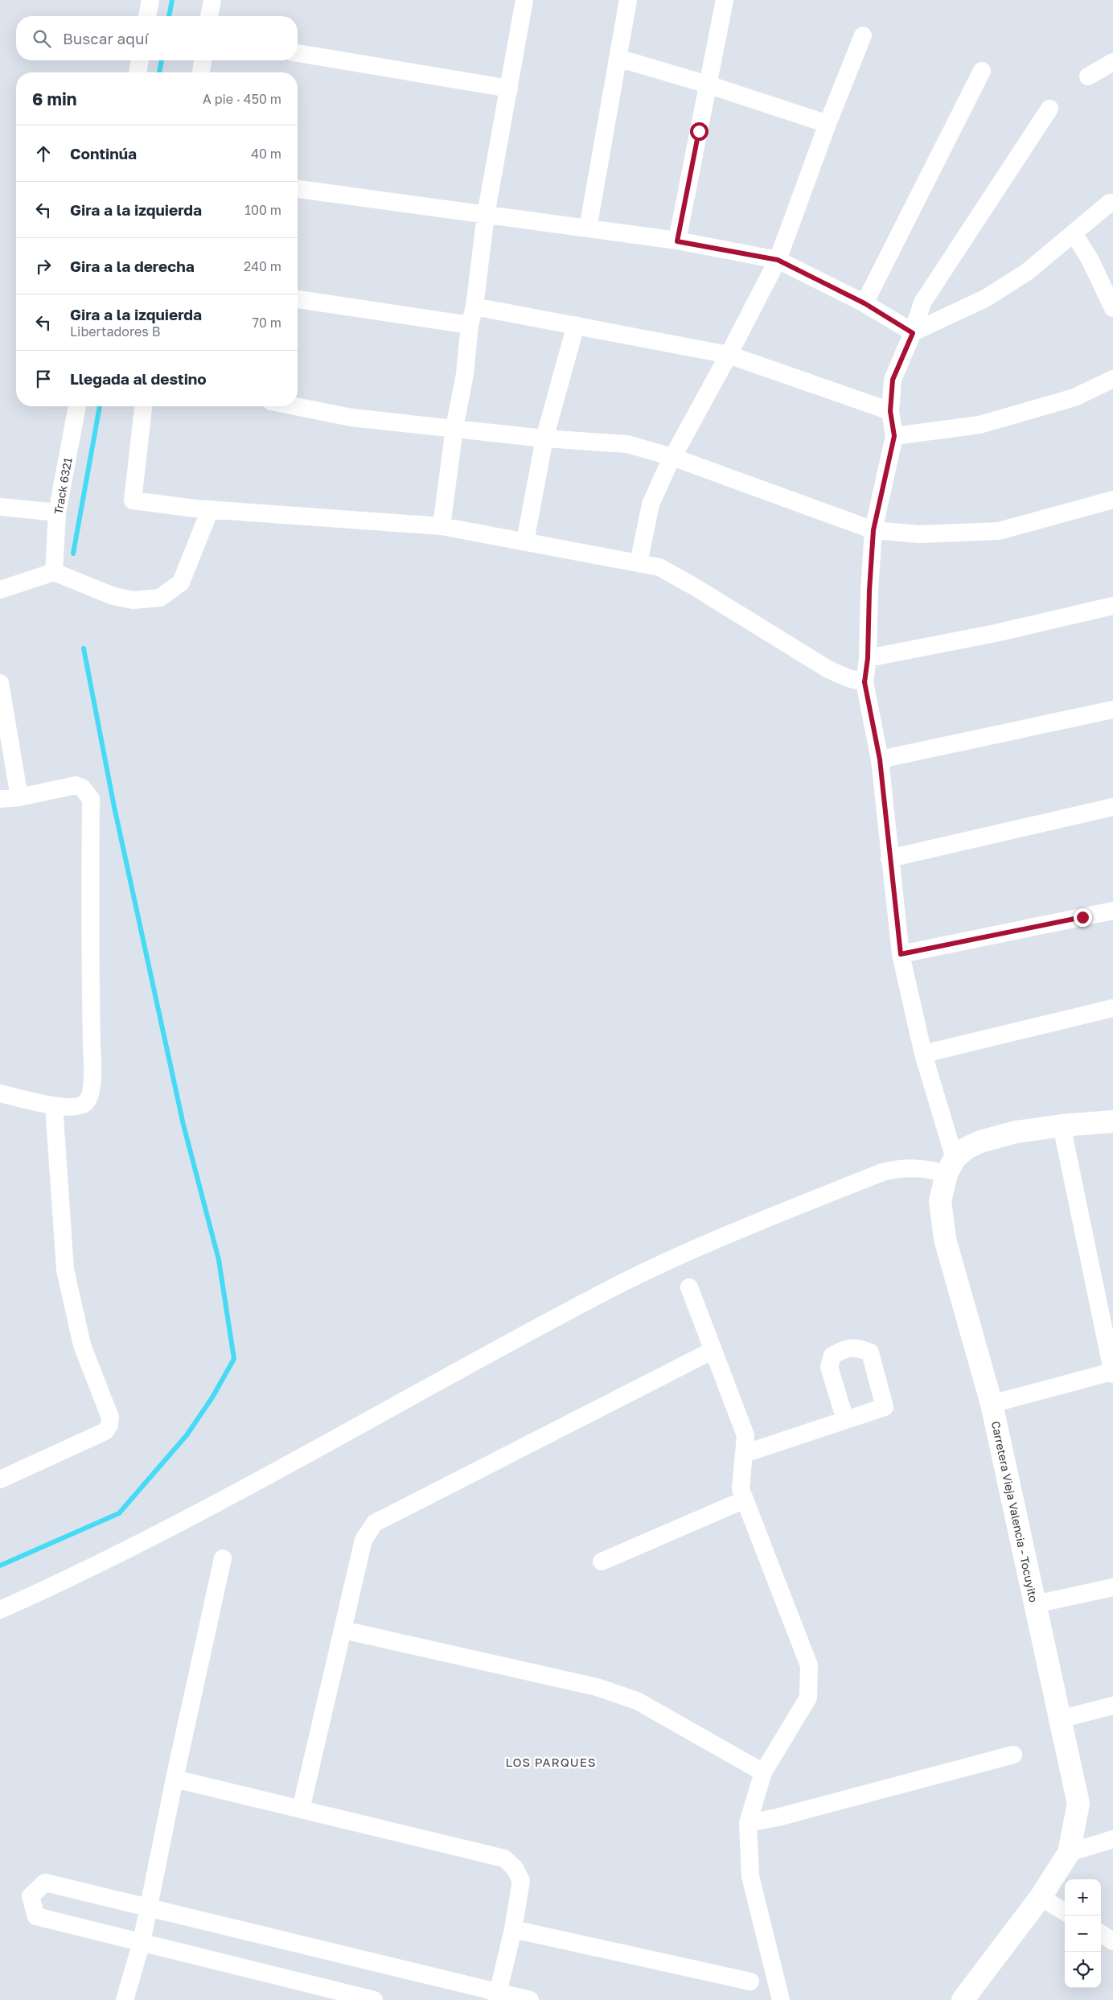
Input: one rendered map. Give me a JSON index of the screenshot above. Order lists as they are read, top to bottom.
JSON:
{
  "streets": {
    "street": ["Track 6321", "Carretera Vieja Valencia - Tocuyito"]
  },
  "districts": ["LOS PARQUES"],
  "page": {
    "search": "Buscar aquí",
    "heading": ["6 min", "A pie · 450 m"],
    "list": [
      ["Continúa", "40 m"],
      ["Gira a la izquierda", "100 m"],
      ["Gira a la derecha", "240 m"],
      ["Gira a la izquierda", "Libertadores B", "70 m"],
      "Llegada al destino"
    ],
    "map_buttons": ["+", "−"]
  }
}
